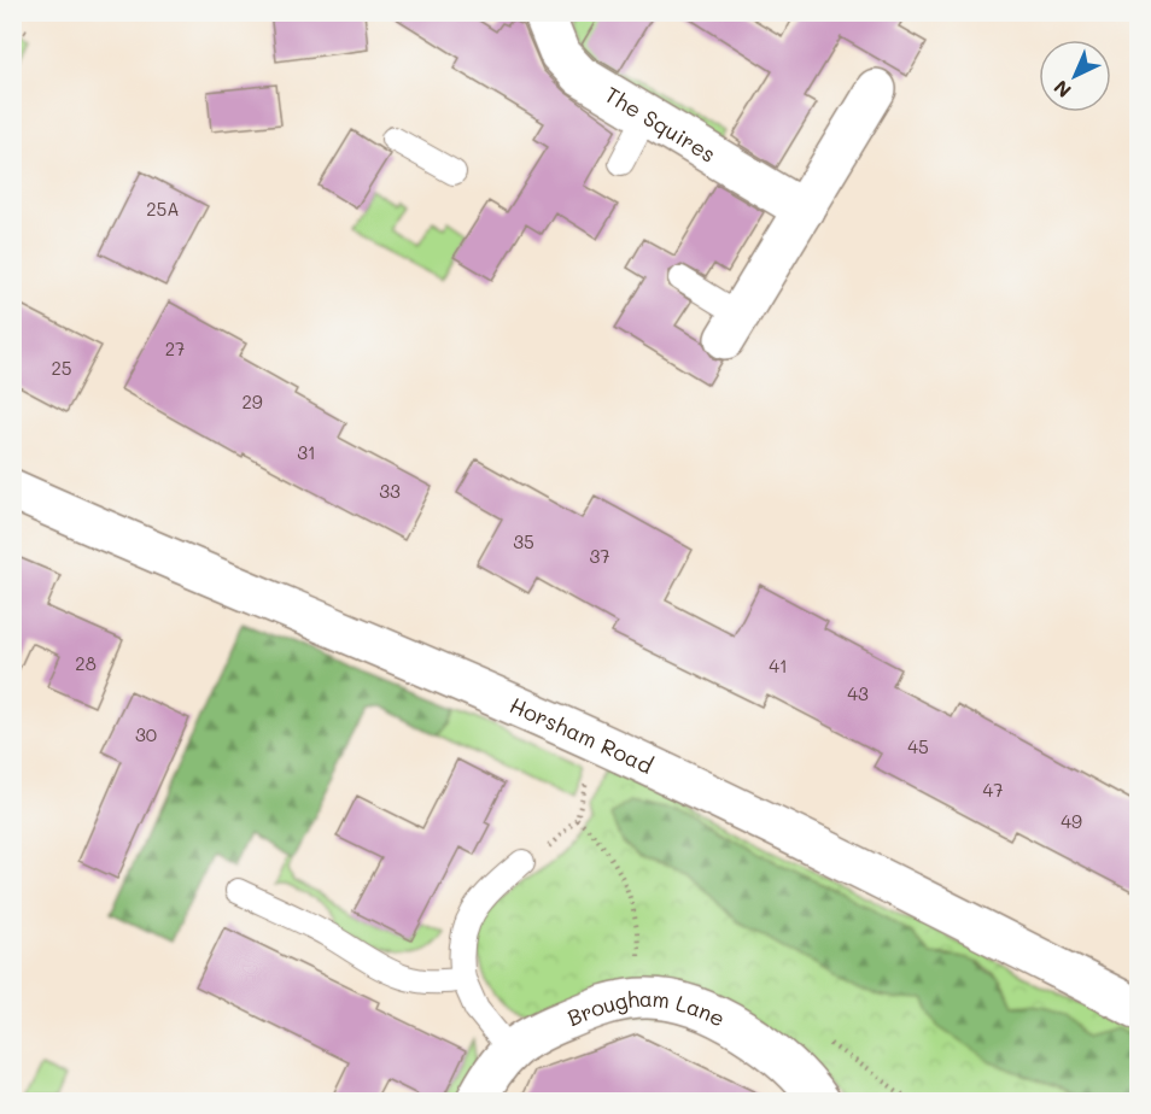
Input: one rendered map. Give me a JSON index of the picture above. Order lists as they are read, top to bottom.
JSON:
{
  "streets": {
    "street": ["The Squires", "Horsham Road", "Brougham Lane"]
  },
  "house_numbers": [
    "25A",
    "27",
    "25",
    "29",
    "31",
    "33",
    "35",
    "37",
    "28",
    "41",
    "43",
    "30",
    "45",
    "47",
    "49"
  ],
  "north": "bottom left"
}
